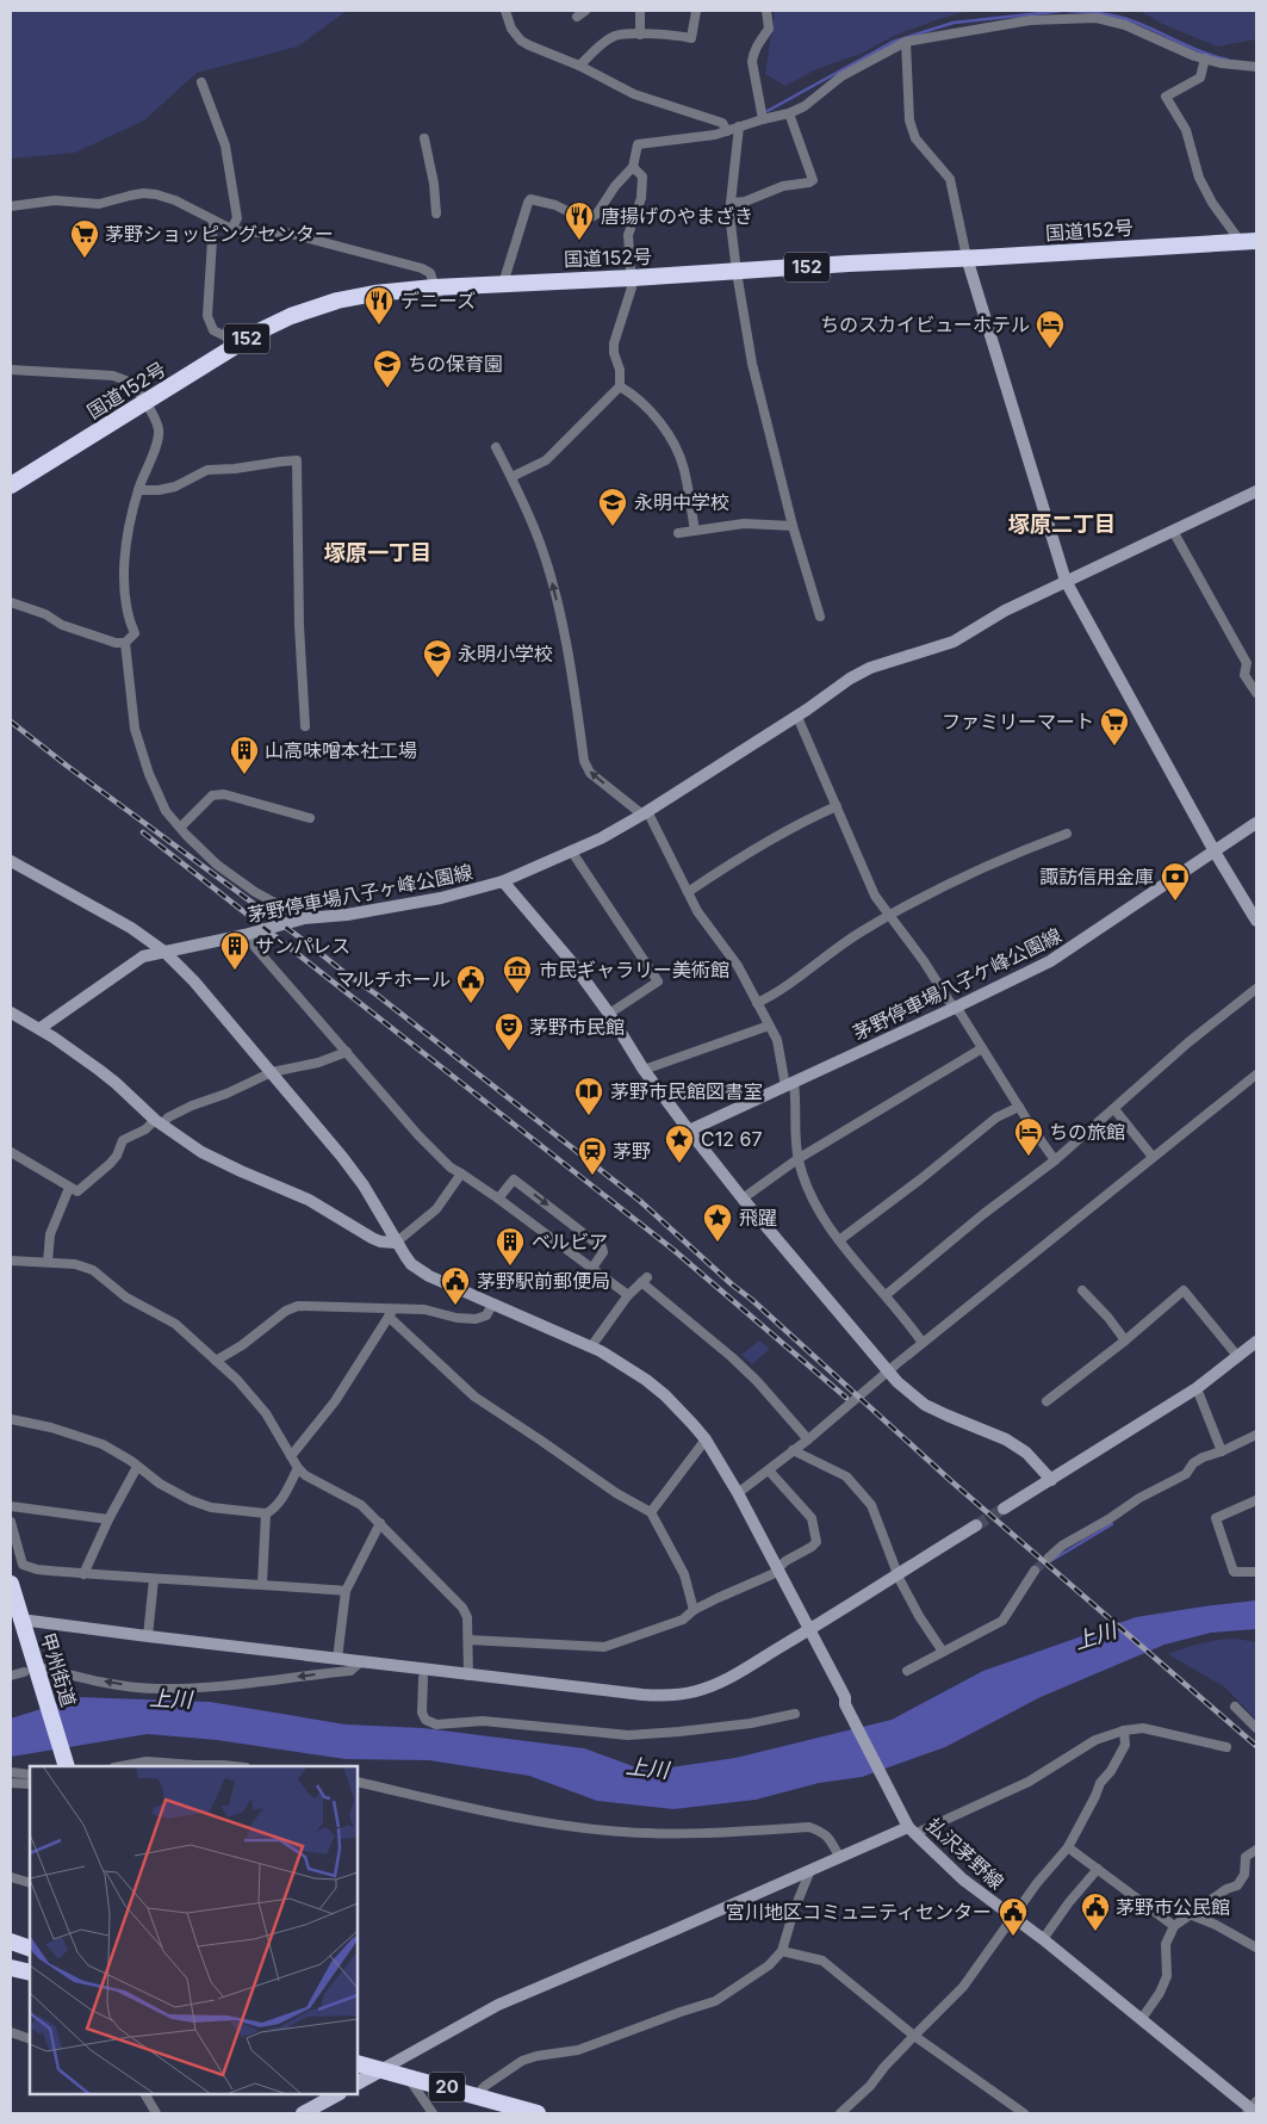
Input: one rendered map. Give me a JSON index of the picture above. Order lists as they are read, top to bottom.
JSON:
{
  "streets": {
    "highway": [
      "国道152号",
      "152",
      "甲州街道",
      "20"
    ],
    "street": ["茅野停車場八子ヶ峰公園線", "茅野停車場八子ケ峰公園線", "払沢茅野線"]
  },
  "crossings": [
    ["茅野停車場八子ヶ峰公園線", "茅野停車場八子ケ峰公園線"]
  ],
  "districts": ["塚原二丁目", "塚原一丁目"],
  "water": ["上川"],
  "places": {
    "restaurant": ["唐揚げのやまざき", "デニーズ"],
    "supermarket": ["茅野ショッピングセンター", "ファミリーマート"],
    "hotel": ["ちのスカイビューホテル", "ちの旅館"],
    "school or university": ["ちの保育園", "永明中学校", "永明小学校"],
    "building": ["山高味噌本社工場", "サンパレス", "ベルビア"],
    "bank": ["諏訪信用金庫"],
    "museum": ["市民ギャラリー美術館"],
    "public building": [
      "マルチホール",
      "茅野駅前郵便局",
      "茅野市公民館",
      "宮川地区コミュニティセンター"
    ],
    "theatre": ["茅野市民館"],
    "library": ["茅野市民館図書室"],
    "place": ["C12 67", "飛躍"],
    "station": ["茅野"]
  }
}
